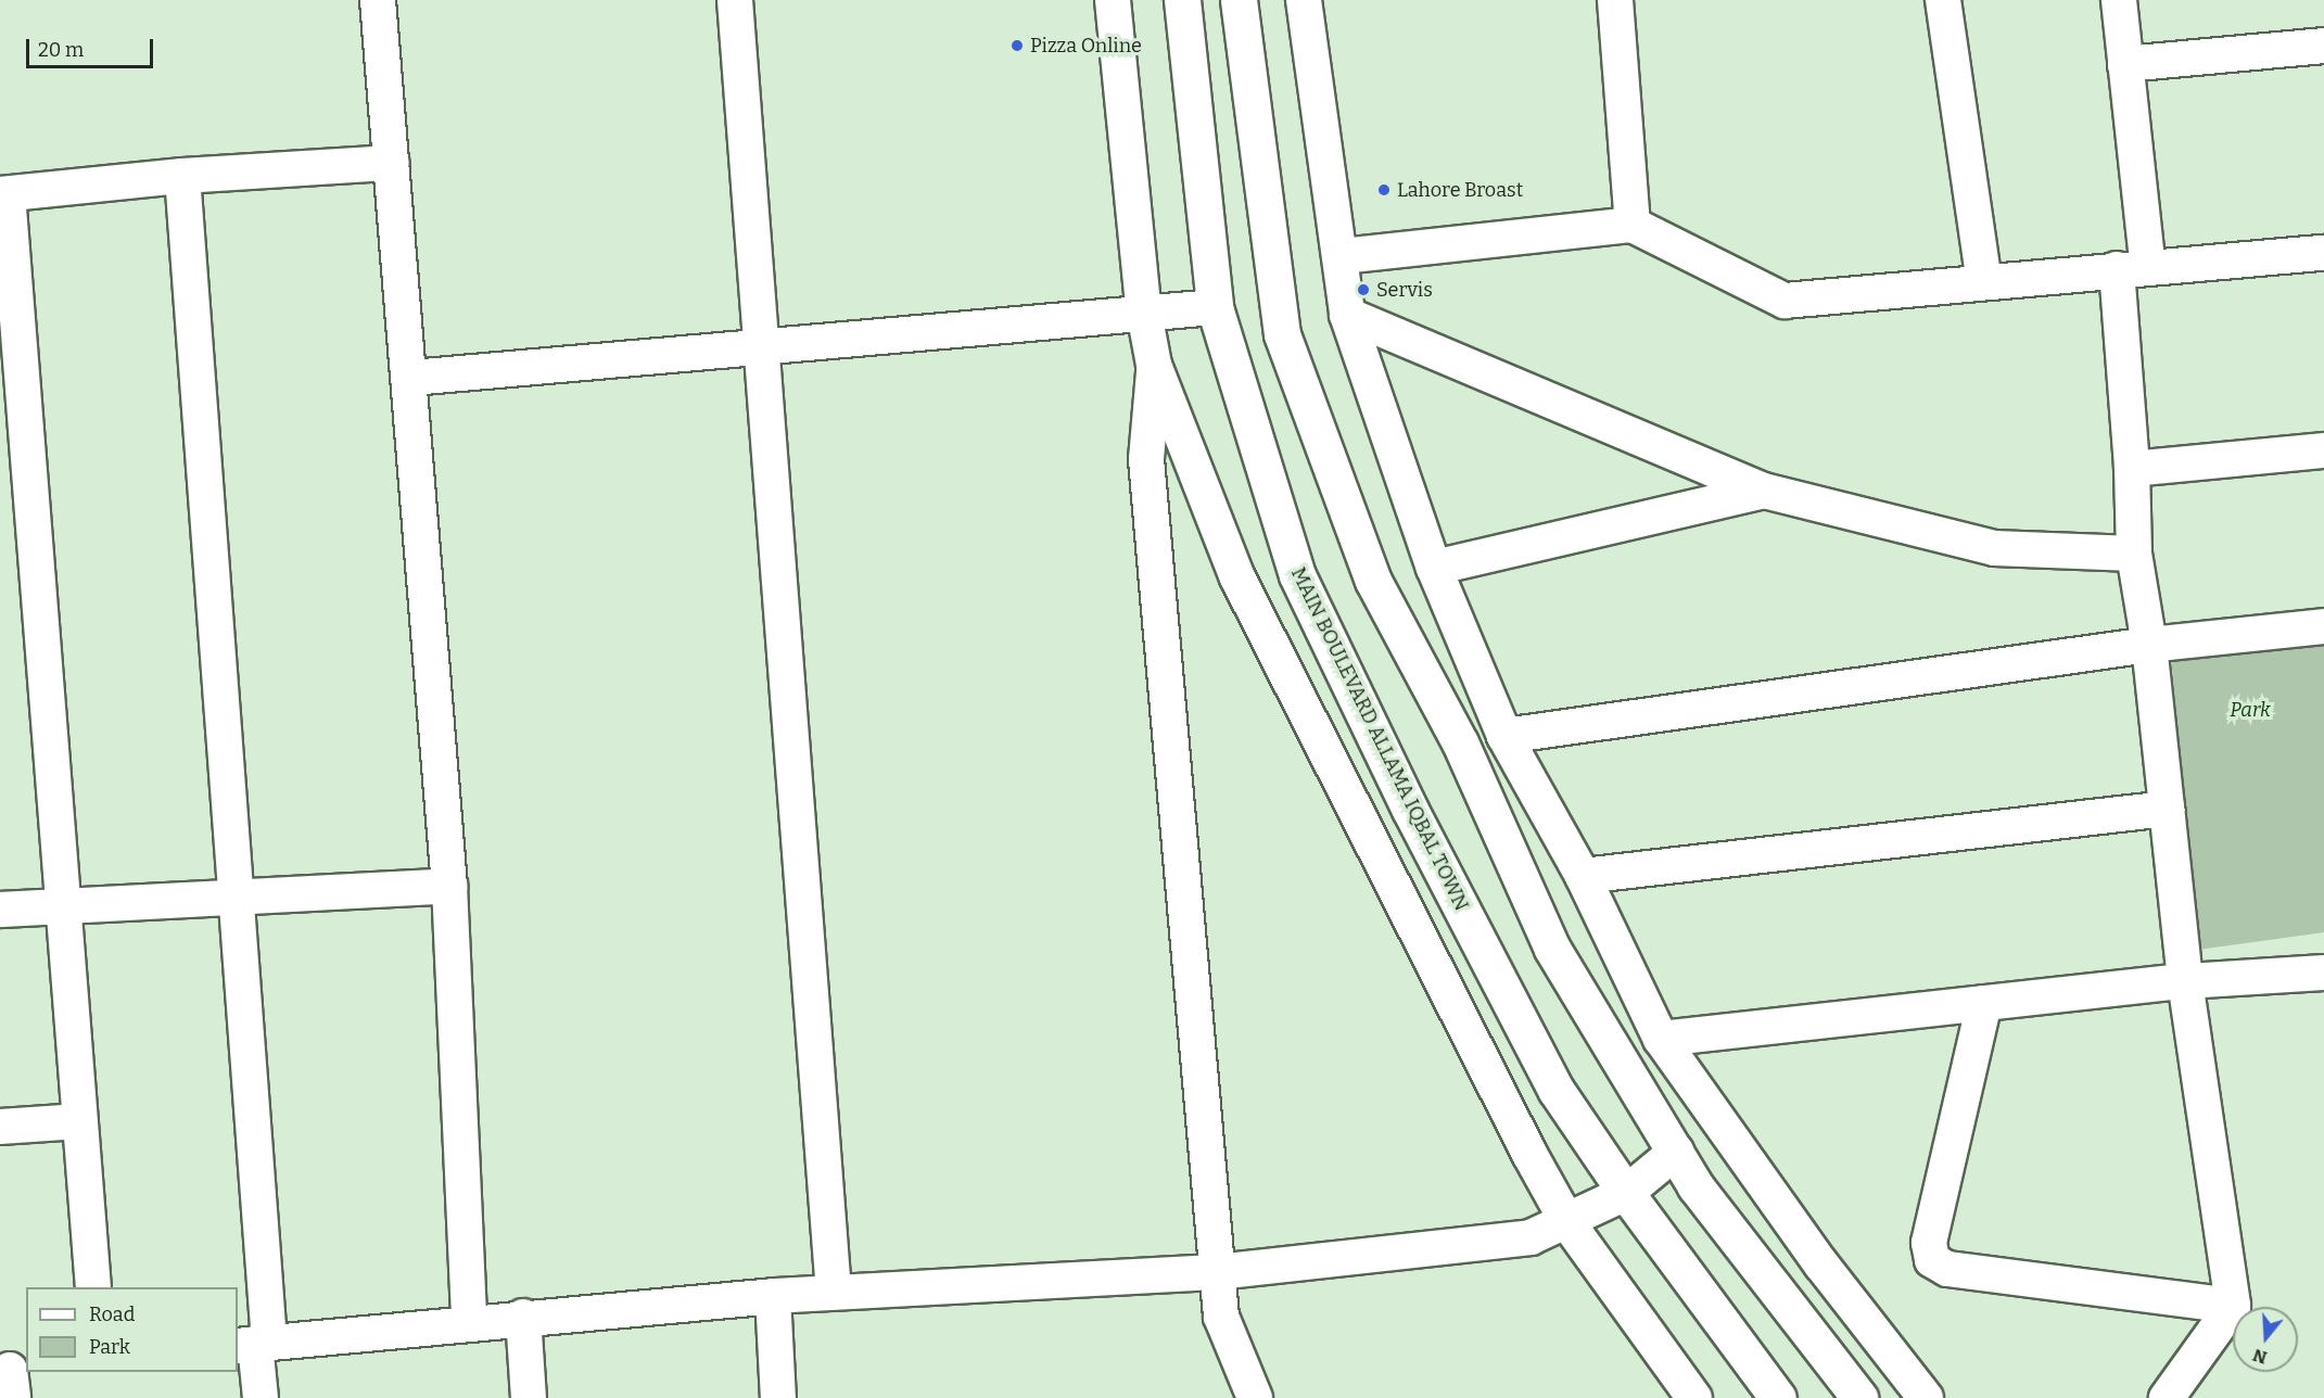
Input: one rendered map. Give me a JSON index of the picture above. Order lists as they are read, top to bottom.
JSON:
{
  "streets": {
    "main road": ["MAIN BOULEVARD ALLAMA IQBAL TOWN"]
  },
  "parks": ["Park"],
  "places": ["Pizza Online", "Lahore Broast", "Servis"],
  "legend": ["Road", "Park"],
  "scale_bar": "20 m",
  "north": "bottom"
}
